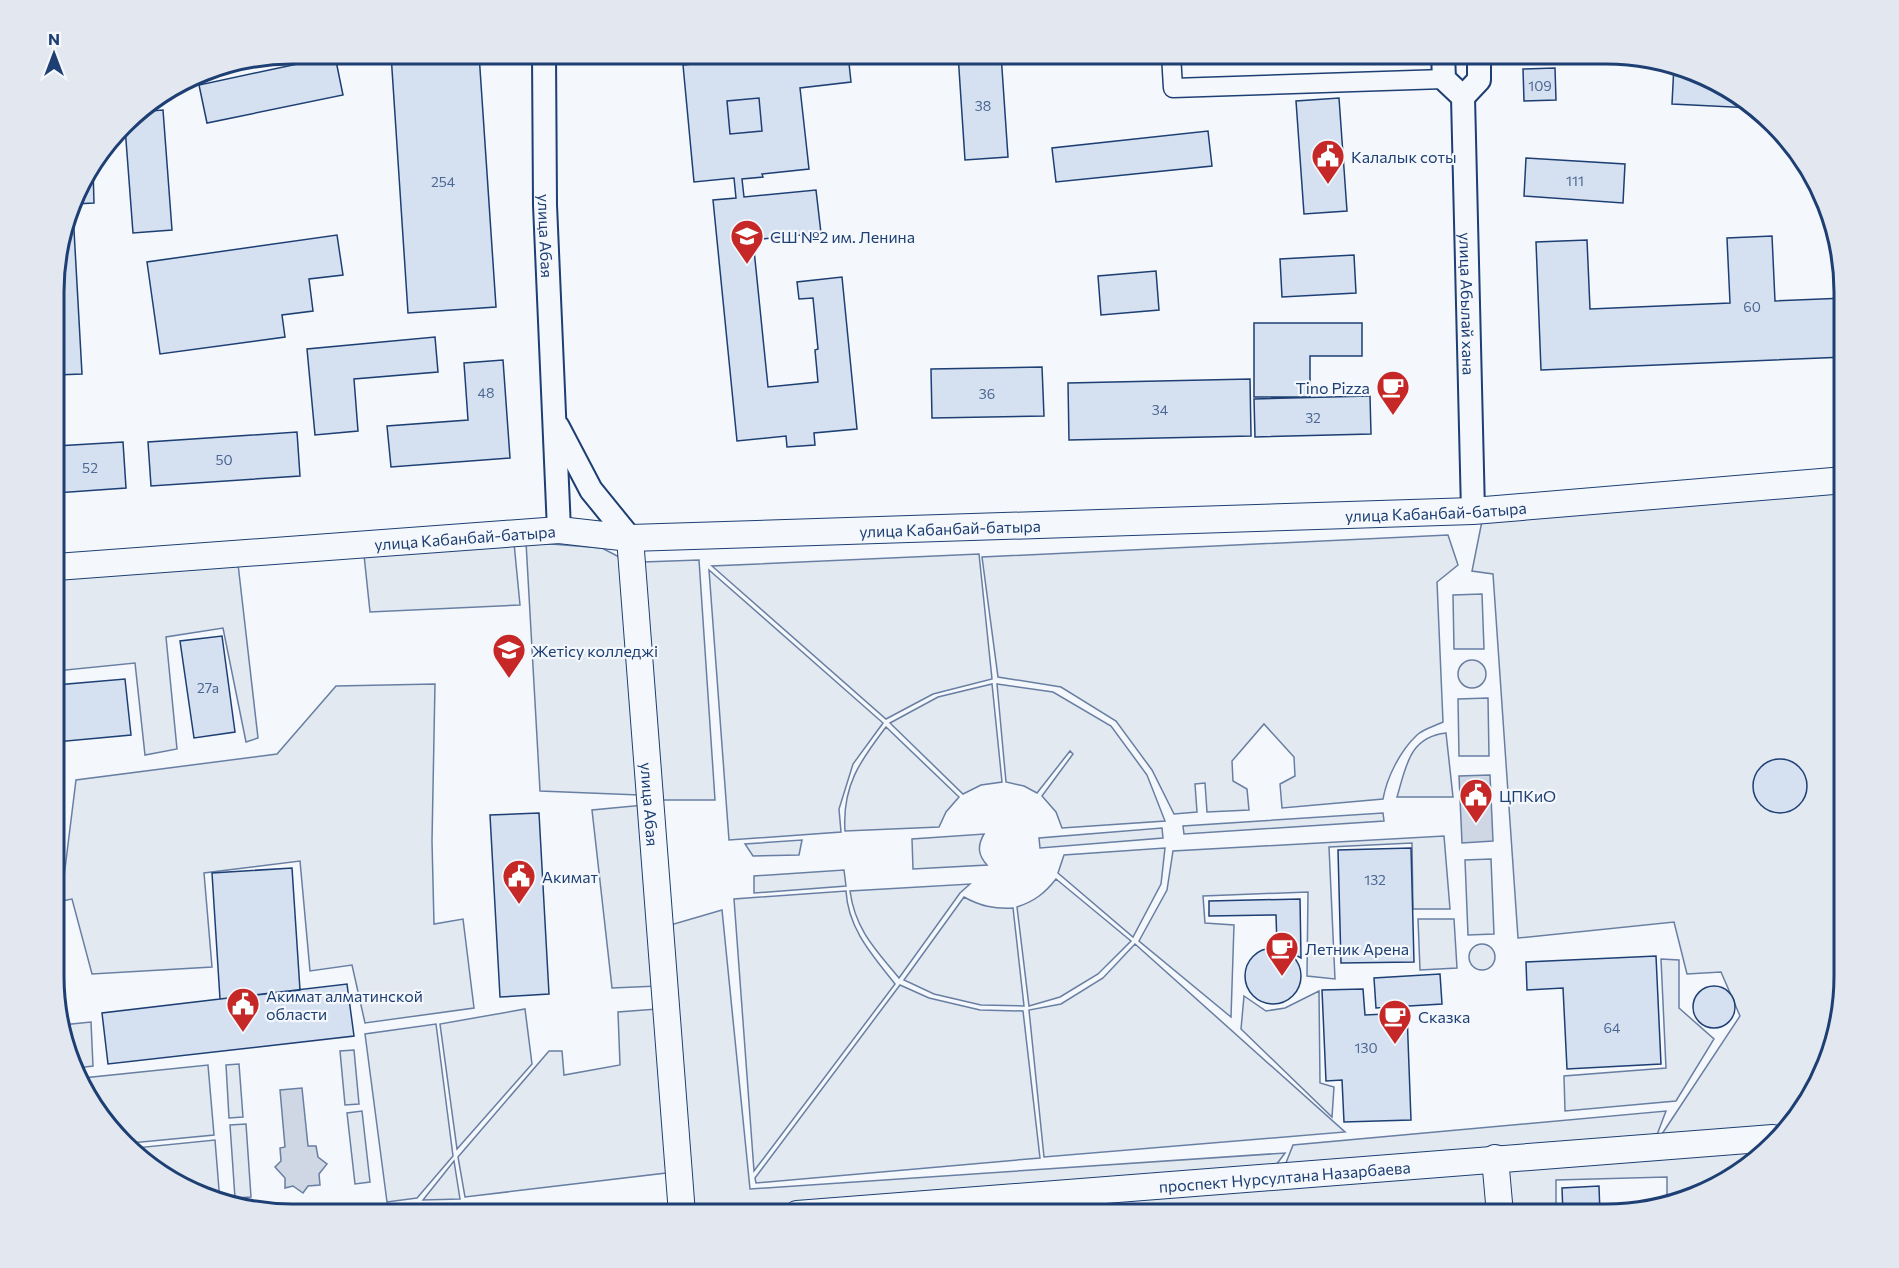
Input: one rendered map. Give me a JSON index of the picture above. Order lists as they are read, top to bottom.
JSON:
{
  "streets": {
    "main road": ["улица Абая", "улица Кабанбай-батыра", "проспект Нурсултана Назарбаева"],
    "street": ["улица Абылай хана"]
  },
  "crossings": [
    ["улица Абая", "улица Кабанбай-батыра"],
    ["улица Абылай хана", "улица Кабанбай-батыра"]
  ],
  "places": {
    "public building": [
      "Калалык соты",
      "ЦПКиО",
      "Акимат",
      "Акимат алматинской области"
    ],
    "school or university": ["СШ №2 им. Ленина", "Жетісу колледжі"],
    "cafe": ["Tino Pizza", "Летник Арена", "Сказка"]
  },
  "house_numbers": [
    "109",
    "38",
    "111",
    "254",
    "60",
    "48",
    "36",
    "34",
    "32",
    "50",
    "52",
    "27а",
    "132",
    "64",
    "130"
  ],
  "north": "top"
}
